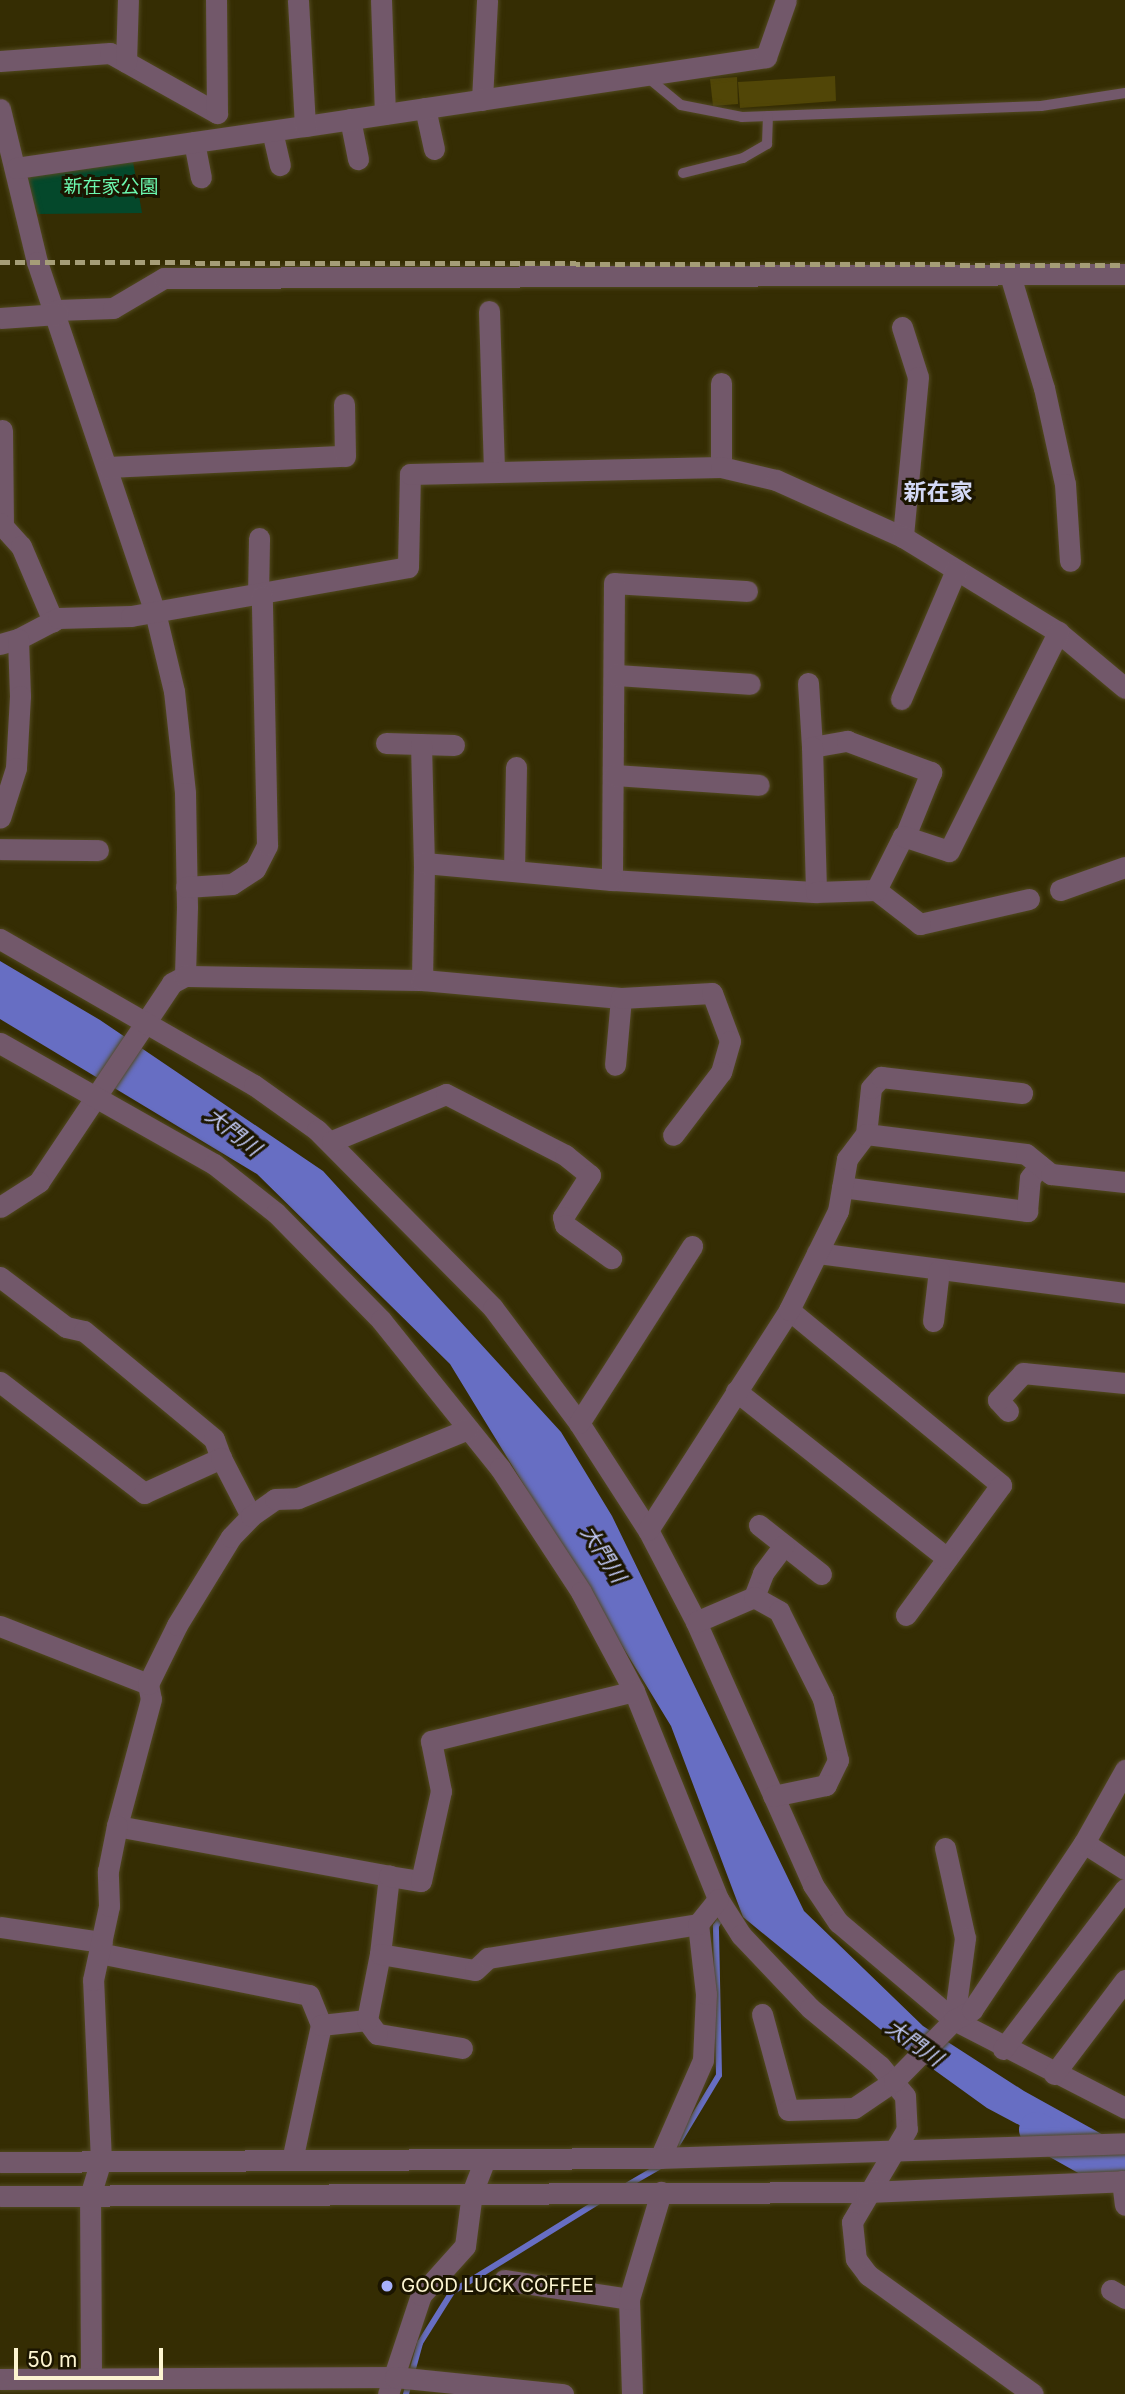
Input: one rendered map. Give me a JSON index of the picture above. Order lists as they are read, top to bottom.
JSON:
{
  "districts": ["新在家"],
  "water": ["大門川"],
  "parks": ["新在家公園"],
  "places": ["GOOD LUCK COFFEE"],
  "scale_bar": "50 m"
}
